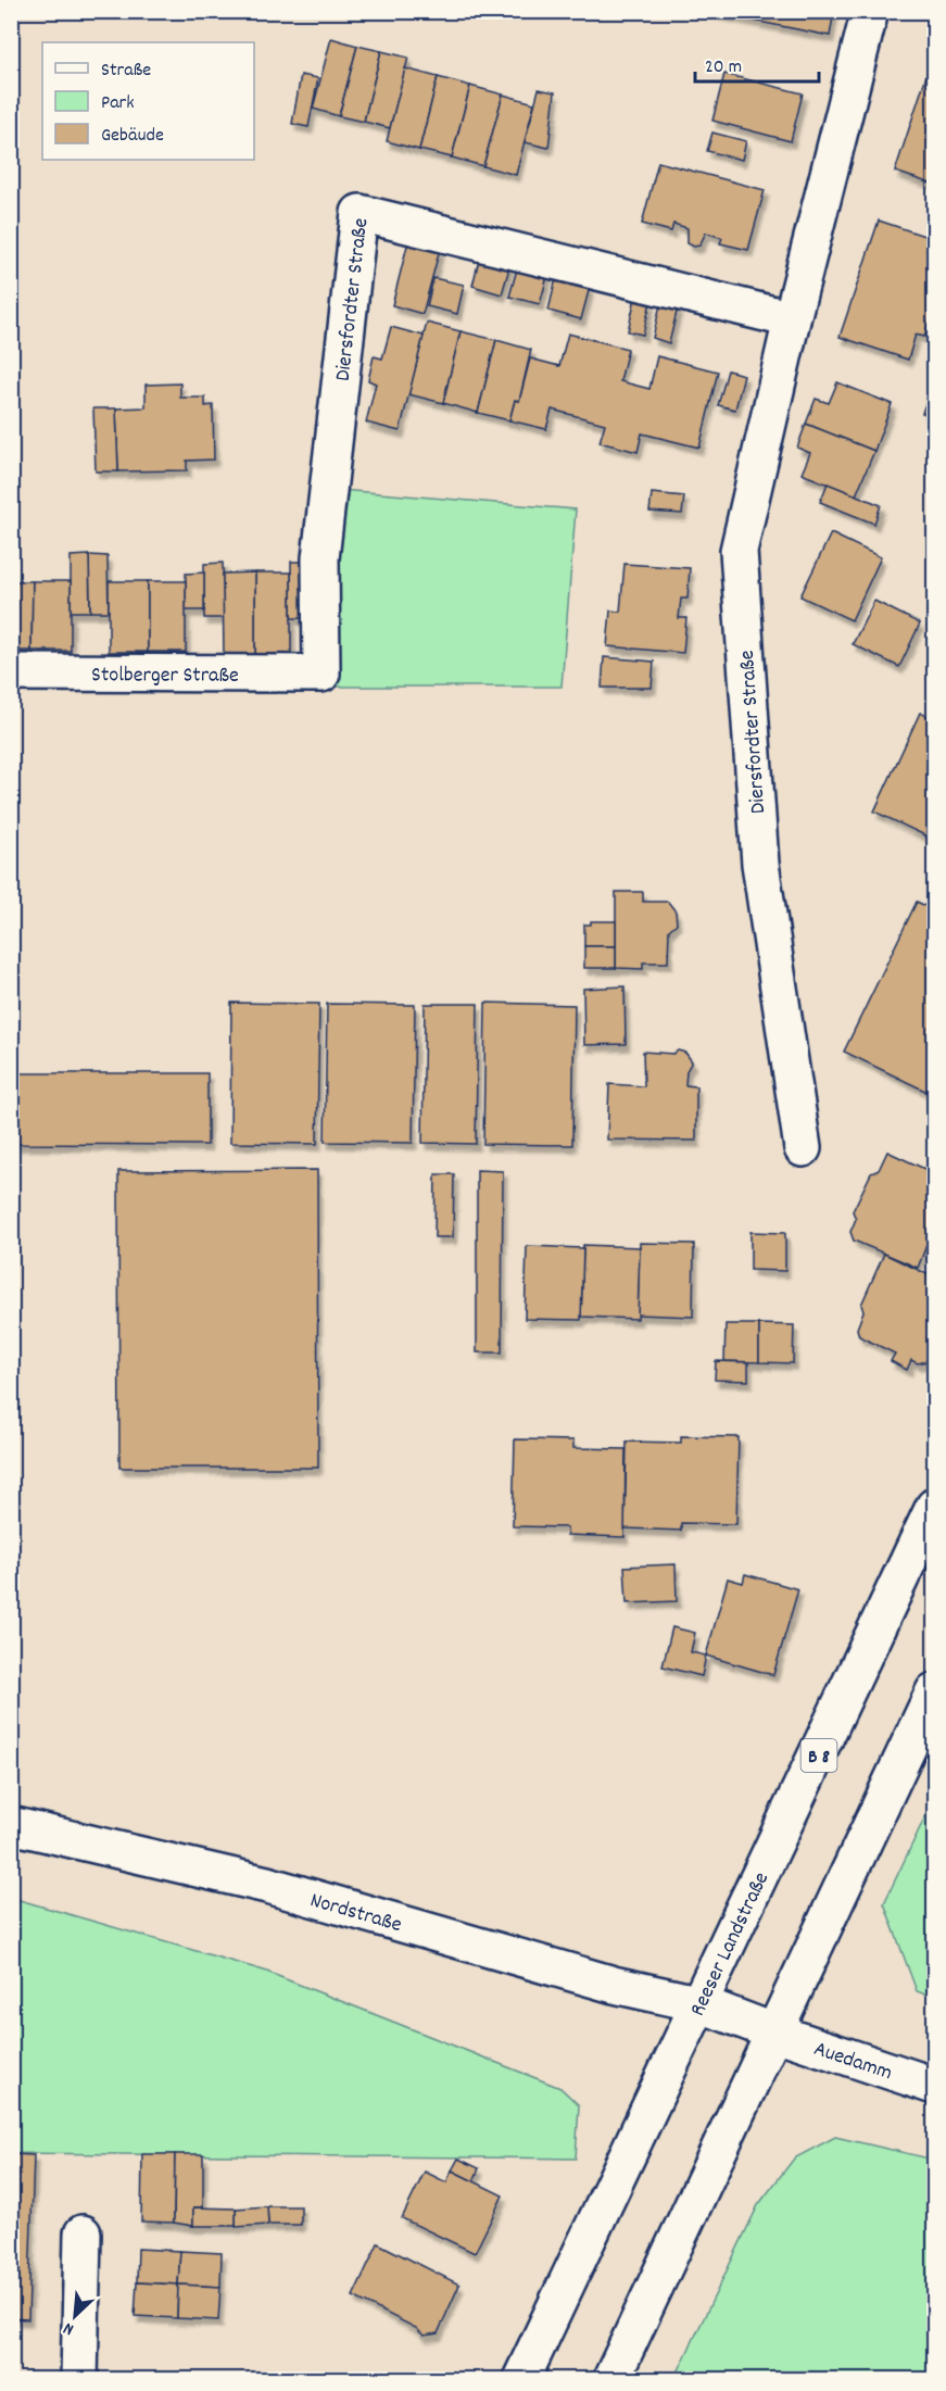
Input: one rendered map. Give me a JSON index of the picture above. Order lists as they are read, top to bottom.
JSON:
{
  "streets": {
    "street": [
      "Diersfordter Straße",
      "Stolberger Straße",
      "B 8",
      "Nordstraße",
      "Reeser Landstraße",
      "Auedamm"
    ]
  },
  "crossings": [
    ["Diersfordter Straße", "Stolberger Straße"],
    ["Nordstraße", "Reeser Landstraße"],
    ["Nordstraße", "Auedamm"]
  ],
  "legend": ["Straße", "Park", "Gebäude"],
  "scale_bar": "20 m",
  "north": "bottom left"
}
